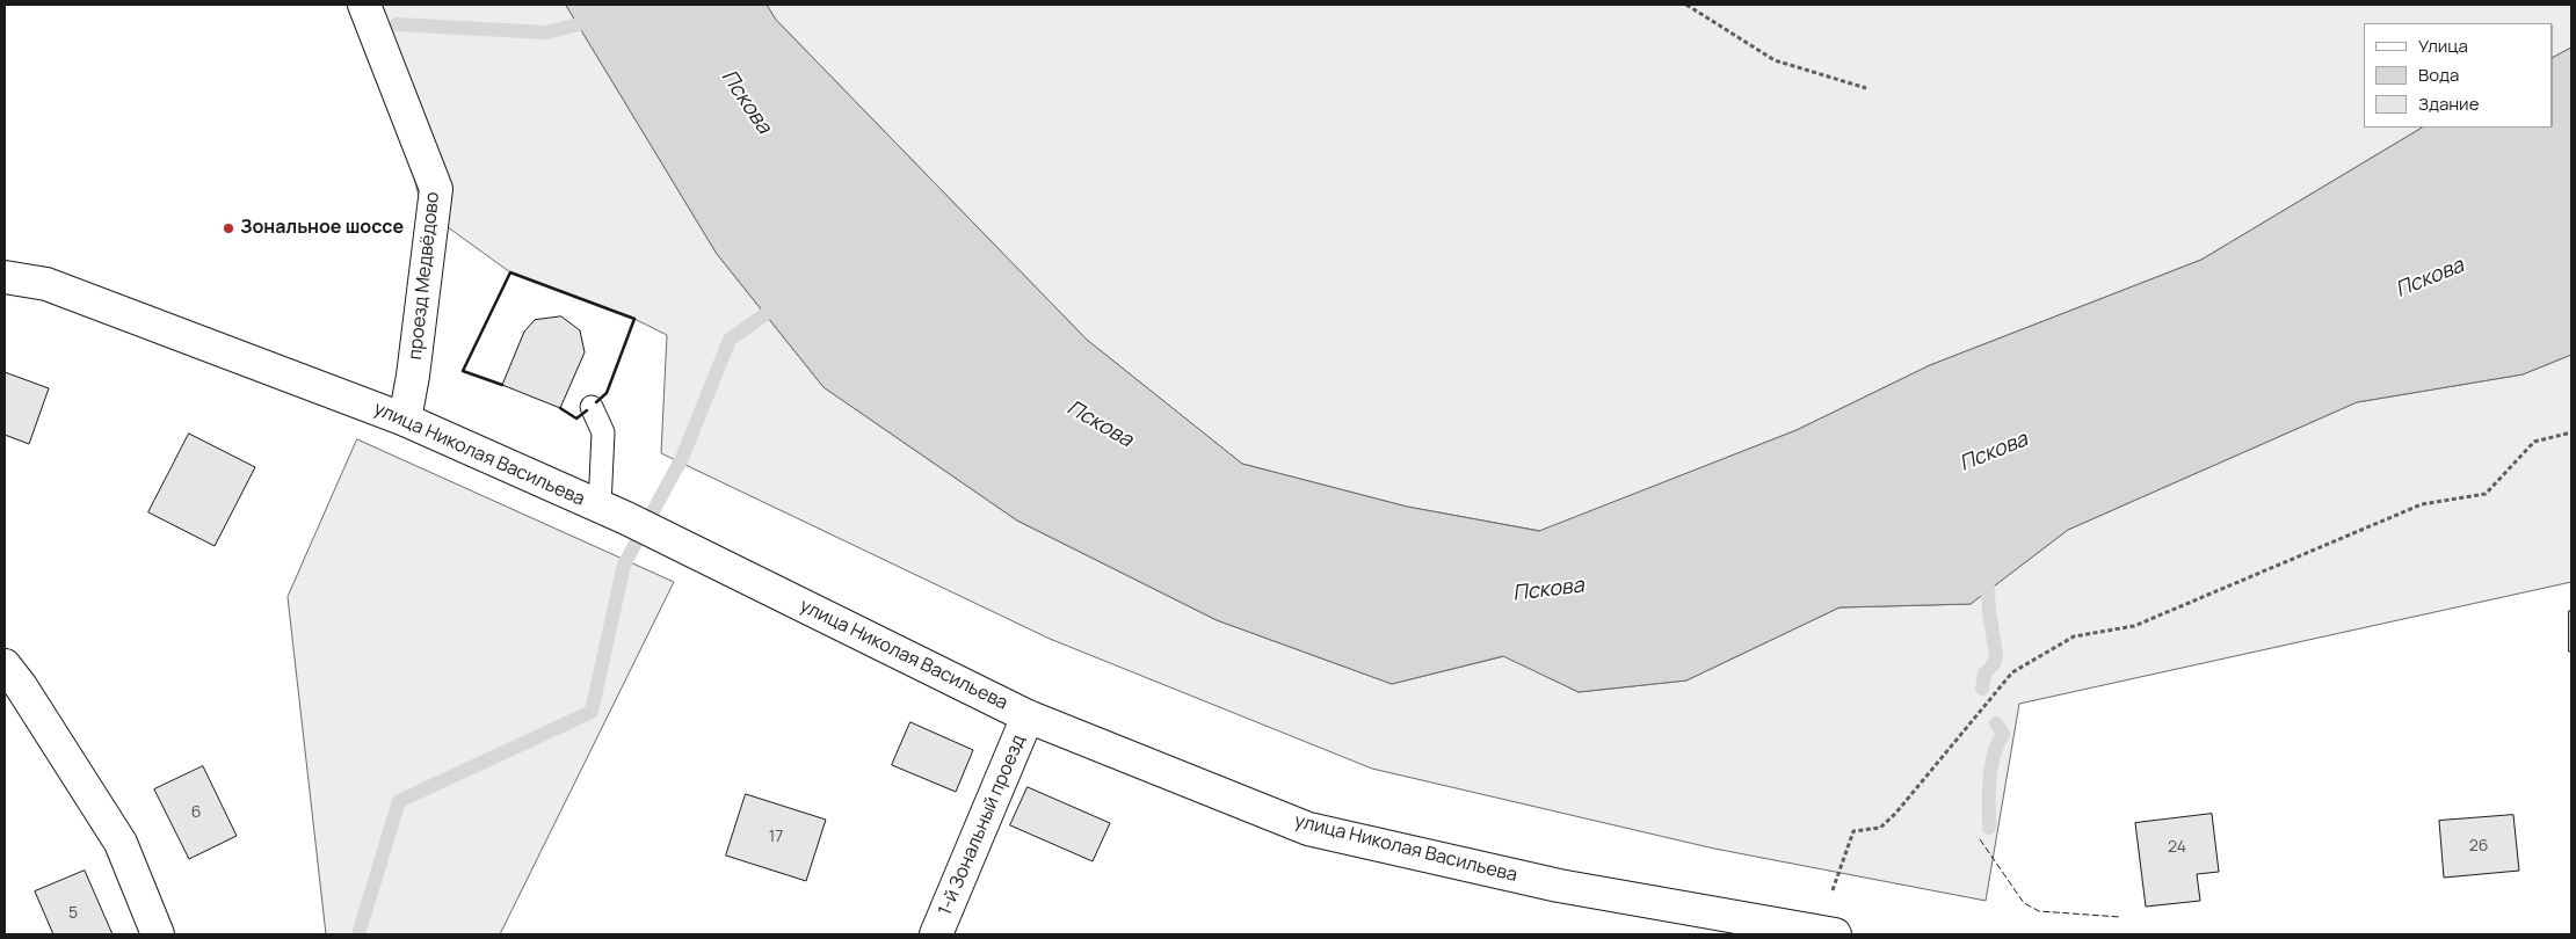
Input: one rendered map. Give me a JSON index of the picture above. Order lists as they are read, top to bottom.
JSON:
{
  "streets": {
    "main road": ["проезд Медвёдово", "улица Николая Васильева", "1-й Зональный проезд"]
  },
  "crossings": [
    ["проезд Медвёдово", "улица Николая Васильева"],
    ["улица Николая Васильева", "1-й Зональный проезд"]
  ],
  "water": ["Пскова"],
  "places": ["Зональное шоссе"],
  "house_numbers": [
    "6",
    "17",
    "26",
    "24",
    "5"
  ],
  "legend": ["Улица", "Вода", "Здание"]
}
